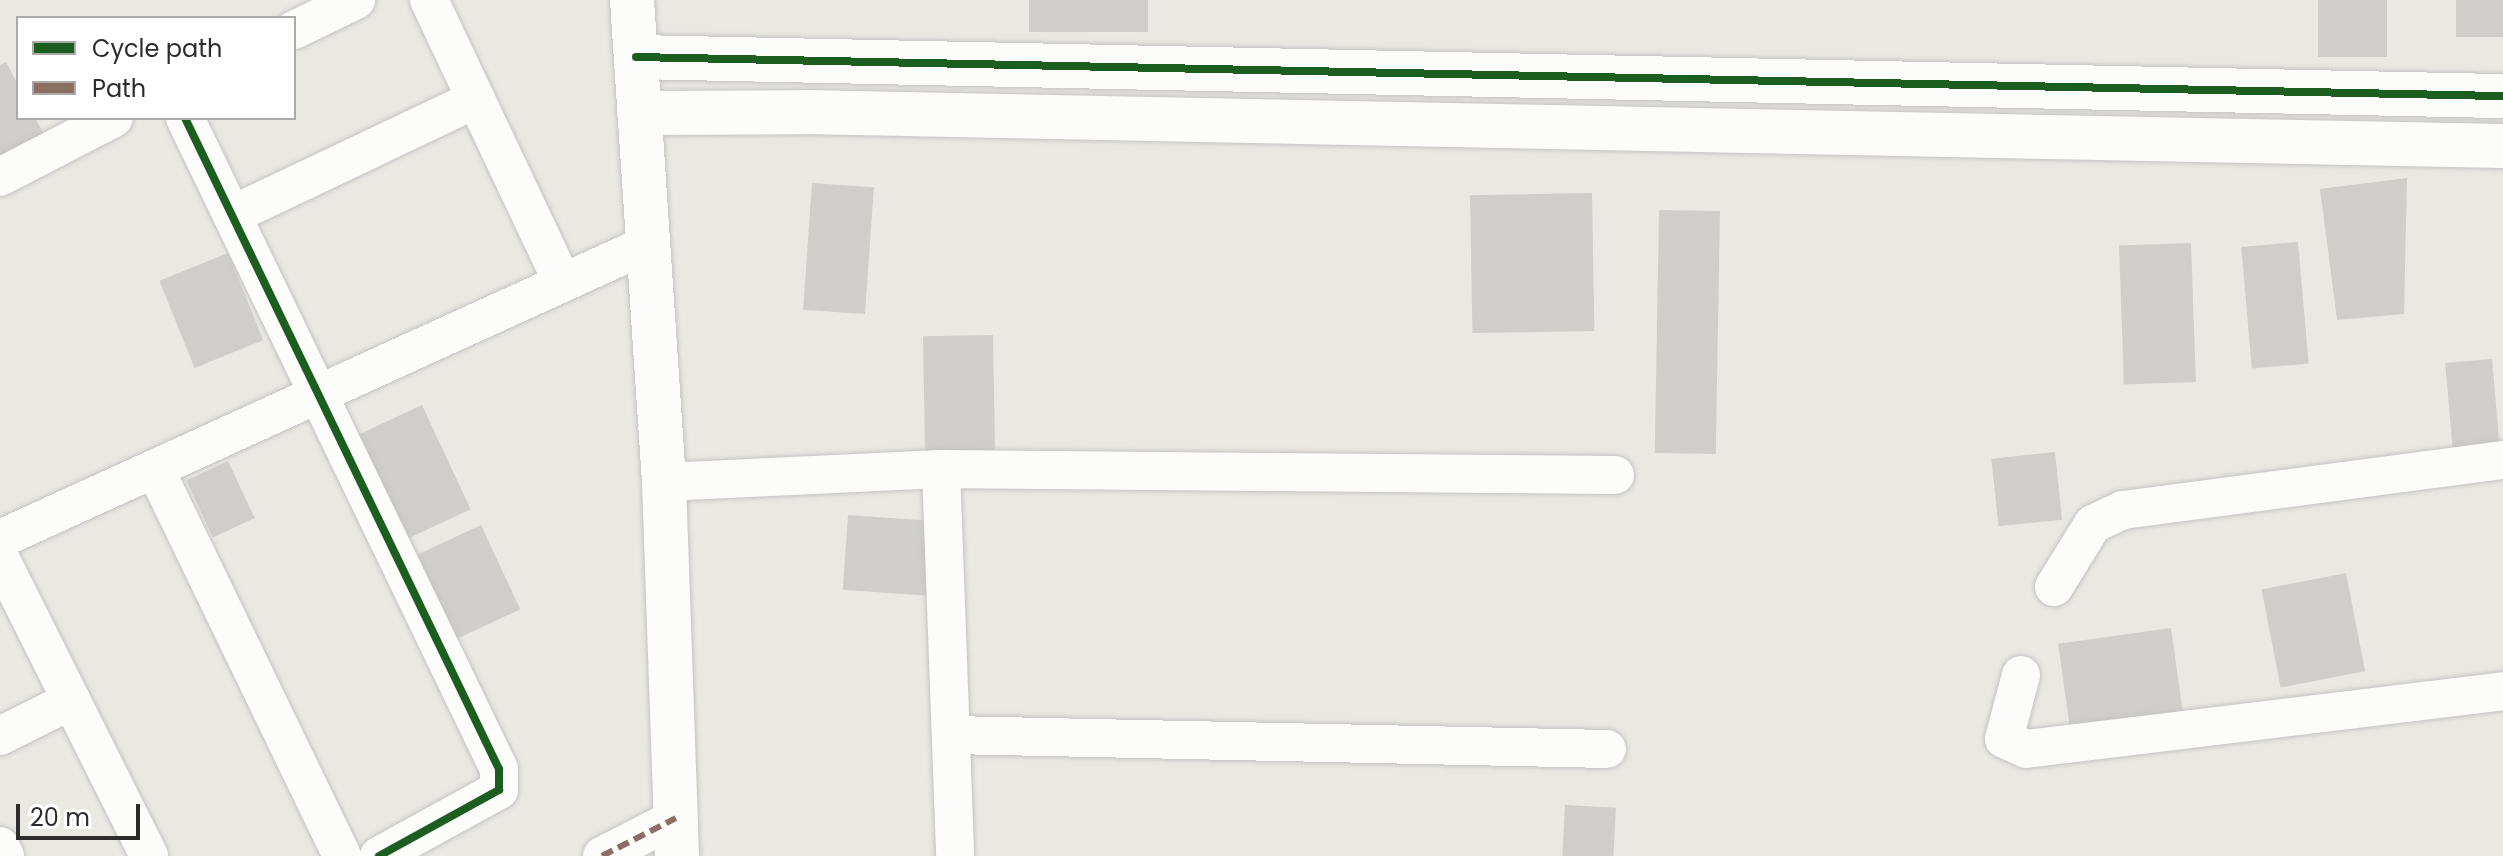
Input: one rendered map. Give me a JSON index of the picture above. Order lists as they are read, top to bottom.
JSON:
{
  "legend": ["Cycle path", "Path"],
  "scale_bar": "20 m"
}
